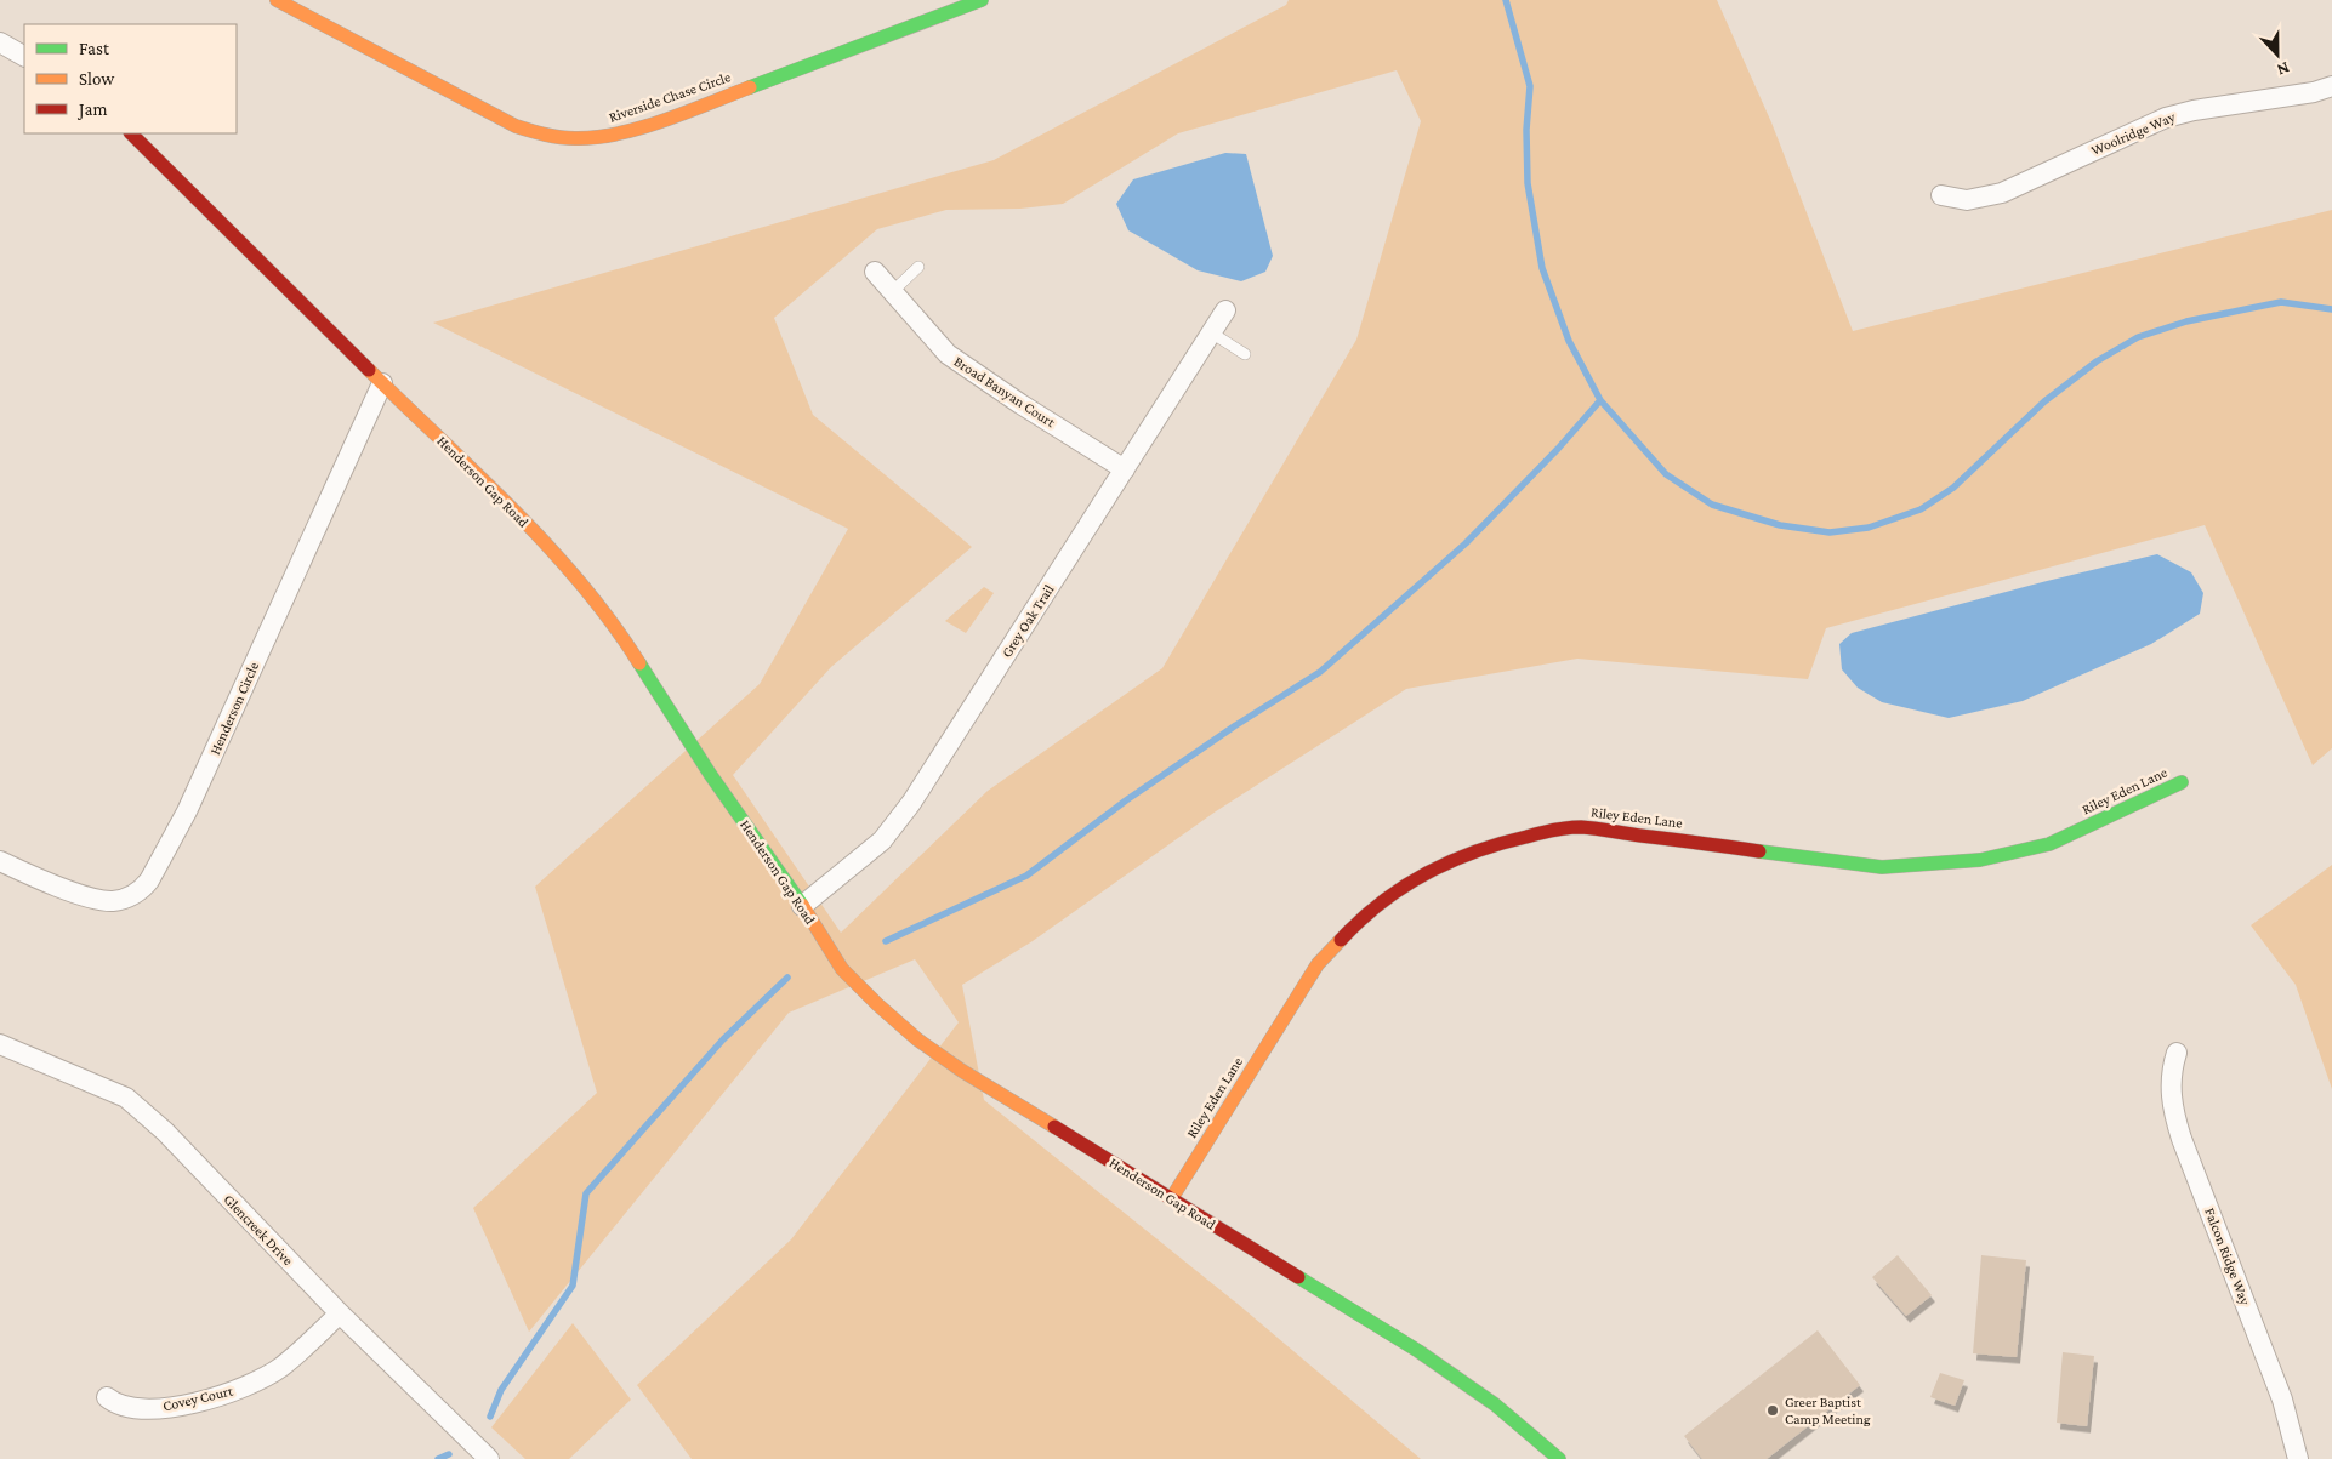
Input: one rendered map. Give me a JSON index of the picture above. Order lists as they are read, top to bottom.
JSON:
{
  "streets": {
    "street": [
      "Riverside Chase Circle",
      "Woolridge Way",
      "Broad Banyan Court",
      "Henderson Gap Road",
      "Grey Oak Trail",
      "Henderson Circle",
      "Riley Eden Lane",
      "Glencreek Drive",
      "Falcon Ridge Way",
      "Covey Court"
    ]
  },
  "crossings": [
    ["Broad Banyan Court", "Grey Oak Trail"],
    ["Henderson Gap Road", "Grey Oak Trail"],
    ["Henderson Gap Road", "Henderson Circle"],
    ["Henderson Gap Road", "Riley Eden Lane"],
    ["Glencreek Drive", "Covey Court"]
  ],
  "places": ["Greer Baptist Camp Meeting"],
  "legend": ["Fast", "Slow", "Jam"],
  "north": "bottom"
}
